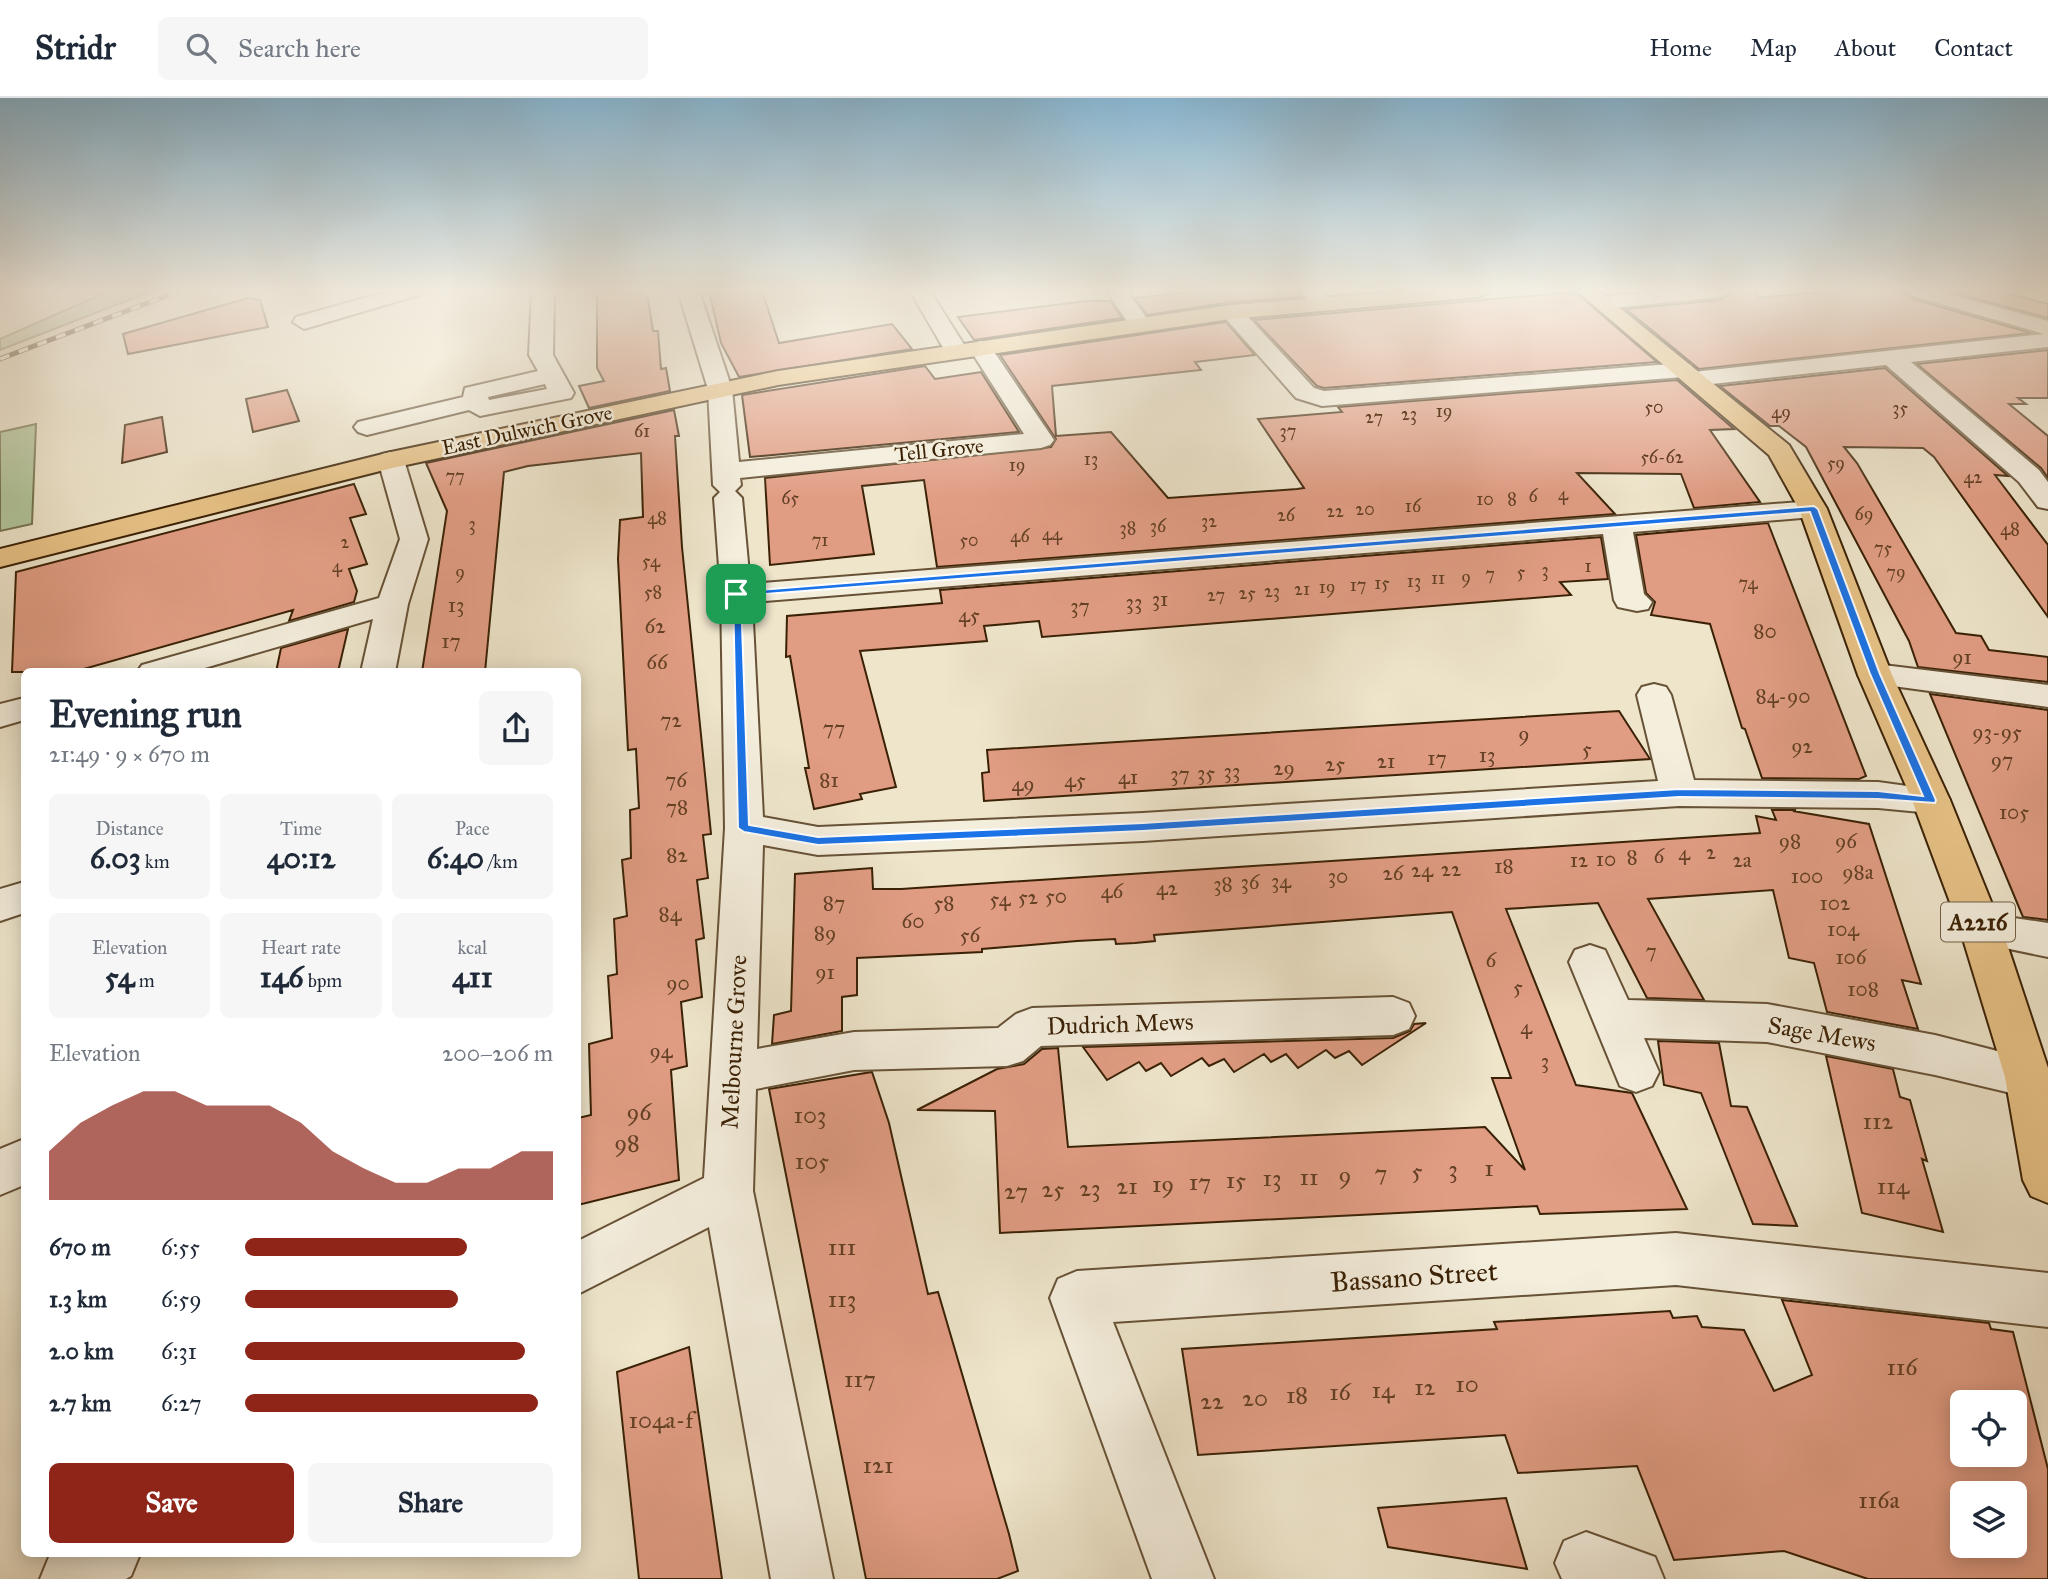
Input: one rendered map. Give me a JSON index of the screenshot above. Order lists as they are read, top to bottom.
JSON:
{
  "streets": {
    "main road": ["East Dulwich Grove", "A2216"],
    "street": [
      "Tell Grove",
      "Dudrich Mews",
      "Sage Mews",
      "Melbourne Grove",
      "Bassano Street"
    ]
  },
  "crossings": [
    ["East Dulwich Grove", "Melbourne Grove"],
    ["Tell Grove", "Melbourne Grove"],
    ["A2216", "Sage Mews"],
    ["Dudrich Mews", "Melbourne Grove"]
  ],
  "house_numbers": [
    "50",
    "35",
    "19",
    "49",
    "23",
    "27",
    "61",
    "37",
    "56-62",
    "13",
    "59",
    "19",
    "77",
    "42",
    "4",
    "6",
    "65",
    "10",
    "8",
    "16",
    "20",
    "22",
    "69",
    "26",
    "48",
    "32",
    "3",
    "36",
    "38",
    "48",
    "44",
    "46",
    "71",
    "50",
    "2",
    "75",
    "54",
    "4",
    "1",
    "3",
    "9",
    "5",
    "79",
    "7",
    "9",
    "11",
    "13",
    "15",
    "74",
    "17",
    "19",
    "21",
    "23",
    "58",
    "25",
    "27",
    "31",
    "33",
    "13",
    "37",
    "45",
    "62",
    "80",
    "17",
    "91",
    "66",
    "84-90",
    "72",
    "77",
    "93-95",
    "9",
    "92",
    "5",
    "13",
    "17",
    "97",
    "21",
    "25",
    "29",
    "33",
    "35",
    "37",
    "41",
    "76",
    "81",
    "45",
    "49",
    "78",
    "105",
    "98",
    "96",
    "2",
    "4",
    "82",
    "6",
    "8",
    "10",
    "12",
    "2a",
    "18",
    "22",
    "24",
    "98a",
    "26",
    "30",
    "100",
    "34",
    "36",
    "38",
    "42",
    "46",
    "50",
    "52",
    "54",
    "87",
    "58",
    "102",
    "84",
    "60",
    "104",
    "89",
    "56",
    "7",
    "106",
    "6",
    "91",
    "90",
    "5",
    "108",
    "4",
    "94",
    "3",
    "96",
    "103",
    "112",
    "98",
    "105",
    "1",
    "3",
    "5",
    "7",
    "9",
    "11",
    "13",
    "15",
    "17",
    "19",
    "21",
    "114",
    "23",
    "25",
    "27",
    "111",
    "113",
    "116",
    "117",
    "10",
    "12",
    "14",
    "16",
    "18",
    "20",
    "22",
    "104a-f",
    "121",
    "116a"
  ],
  "page": {
    "header": "Stridr",
    "search": "Search here",
    "nav": [
      "Home",
      "Map",
      "About",
      "Contact"
    ],
    "heading": ["Evening run", "21:49 · 9 × 670 m"],
    "stats": [
      ["Distance", "6.03 km"],
      ["Time", "40:12"],
      ["Pace", "6:40 /km"],
      ["Elevation", "54 m"],
      ["Heart rate", "146 bpm"],
      ["kcal", "411"]
    ],
    "chart": ["Elevation", "200–206 m"],
    "list": [
      {
        "name": "670 m",
        "note": "6:55"
      },
      {
        "name": "1.3 km",
        "note": "6:59"
      },
      {
        "name": "2.0 km",
        "note": "6:31"
      },
      {
        "name": "2.7 km",
        "note": "6:27"
      }
    ],
    "buttons": ["Save", "Share"]
  }
}
